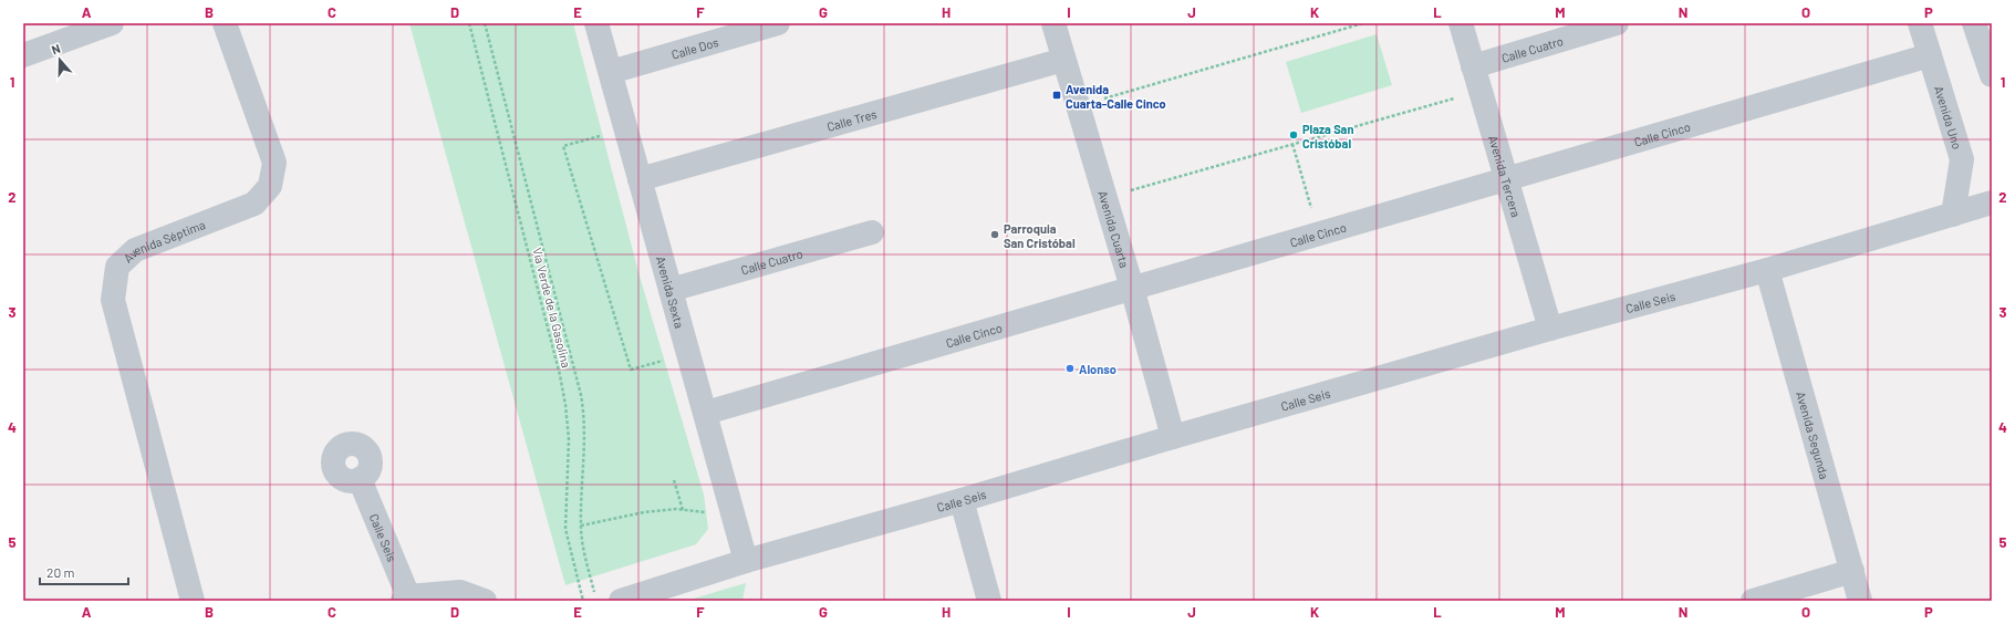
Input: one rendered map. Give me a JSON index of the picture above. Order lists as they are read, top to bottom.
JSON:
{
  "streets": {
    "street": [
      "Calle Dos",
      "Calle Cuatro",
      "Avenida Uno",
      "Calle Tres",
      "Calle Cinco",
      "Avenida Tercera",
      "Avenida Cuarta",
      "Avenida Séptima",
      "Avenida Sexta",
      "Calle Seis",
      "Avenida Segunda"
    ],
    "path": ["Vía Verde de la Gasolina"]
  },
  "crossings": [
    ["Calle Dos", "Avenida Sexta"],
    ["Calle Cuatro", "Avenida Tercera"],
    ["Calle Cuatro", "Avenida Sexta"],
    ["Avenida Uno", "Calle Cinco"],
    ["Avenida Uno", "Calle Seis"],
    ["Calle Tres", "Avenida Cuarta"],
    ["Calle Tres", "Avenida Sexta"],
    ["Calle Cinco", "Avenida Tercera"],
    ["Calle Cinco", "Avenida Cuarta"],
    ["Calle Cinco", "Avenida Sexta"],
    ["Avenida Tercera", "Calle Seis"],
    ["Avenida Cuarta", "Calle Seis"],
    ["Avenida Sexta", "Calle Seis"],
    ["Calle Seis", "Avenida Segunda"]
  ],
  "places": {
    "transit": ["Avenida Cuarta-Calle Cinco"],
    "other": ["Plaza San Cristóbal", "Parroquia San Cristóbal", "Alonso"]
  },
  "scale_bar": "20 m",
  "north": "top",
  "grid": {
    "columns": [
      "A",
      "B",
      "C",
      "D",
      "E",
      "F",
      "G",
      "H",
      "I",
      "J",
      "K",
      "L",
      "M",
      "N",
      "O",
      "P"
    ],
    "rows": [
      "1",
      "2",
      "3",
      "4",
      "5"
    ]
  }
}
